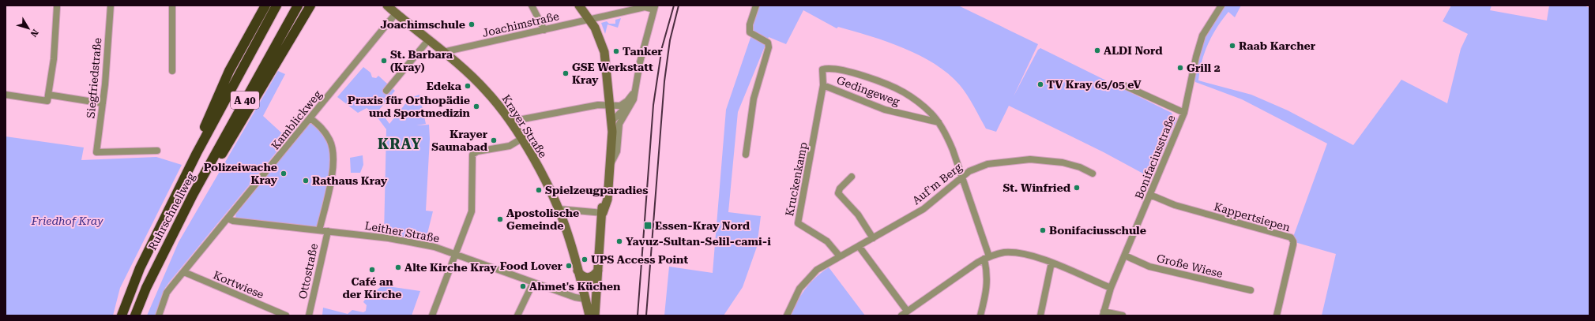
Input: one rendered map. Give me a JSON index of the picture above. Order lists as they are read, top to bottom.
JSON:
{
  "streets": {
    "highway": ["A 40", "Ruhrschnellweg"],
    "main road": ["Krayer Straße"],
    "street": [
      "Joachimstraße",
      "Siegfriedstraße",
      "Gedingeweg",
      "Kamblickweg",
      "Bonifaciusstraße",
      "Kruckenkamp",
      "Auf'm Berg",
      "Kappertsiepen",
      "Leither Straße",
      "Große Wiese",
      "Ottostraße",
      "Kortwiese"
    ]
  },
  "crossings": [
    ["Joachimstraße", "Krayer Straße"],
    ["Gedingeweg", "Kruckenkamp"],
    ["Gedingeweg", "Auf'm Berg"],
    ["Kamblickweg", "Krayer Straße"],
    ["Kamblickweg", "Leither Straße"],
    ["Kamblickweg", "Ottostraße"],
    ["Kamblickweg", "Kortwiese"],
    ["Krayer Straße", "Leither Straße"],
    ["Bonifaciusstraße", "Kappertsiepen"],
    ["Bonifaciusstraße", "Große Wiese"],
    ["Kruckenkamp", "Auf'm Berg"],
    ["Leither Straße", "Ottostraße"]
  ],
  "districts": ["KRAY"],
  "parks": ["Friedhof Kray"],
  "places": {
    "other": [
      "Joachimschule",
      "Raab Karcher",
      "ALDI Nord",
      "Tanker",
      "St. Barbara (Kray)",
      "Grill 2",
      "GSE Werkstatt Kray",
      "TV Kray 65/05 eV",
      "Edeka",
      "Praxis für Orthopädie und Sportmedizin",
      "Krayer Saunabad",
      "Polizeiwache Kray",
      "Rathaus Kray",
      "St. Winfried",
      "Spielzeugparadies",
      "Apostolische Gemeinde",
      "Bonifaciusschule",
      "Yavuz-Sultan-Selil-cami-i",
      "UPS Access Point",
      "Food Lover",
      "Alte Kirche Kray",
      "Café an der Kirche",
      "Ahmet's Küchen"
    ],
    "transit": ["Essen-Kray Nord"]
  },
  "north": "bottom right"
}
